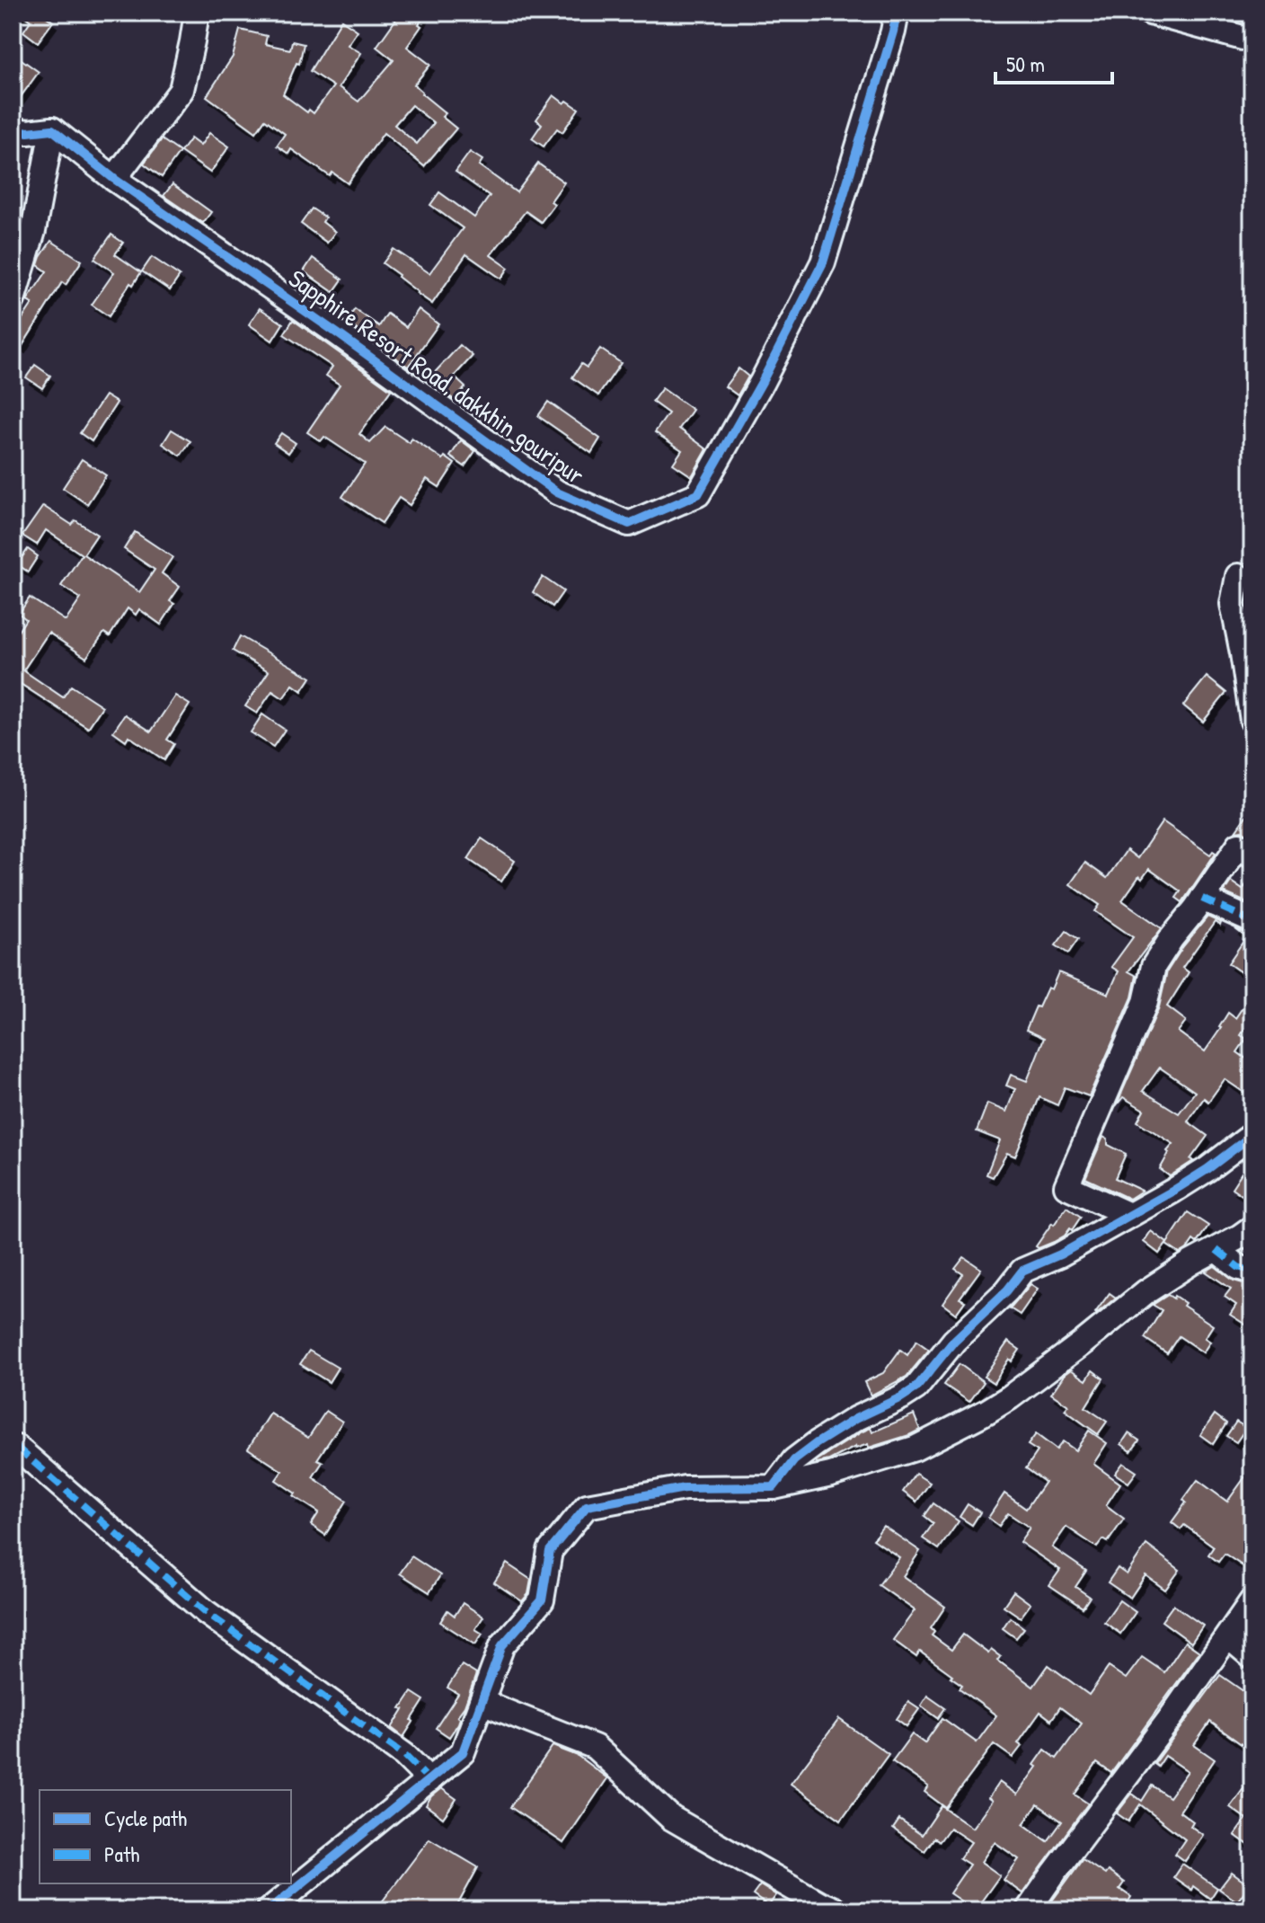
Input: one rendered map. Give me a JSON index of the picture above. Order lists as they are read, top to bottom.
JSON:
{
  "streets": {
    "street": ["Sapphire Resort Road, dakkhin gouripur"]
  },
  "legend": ["Cycle path", "Path"],
  "scale_bar": "50 m"
}
